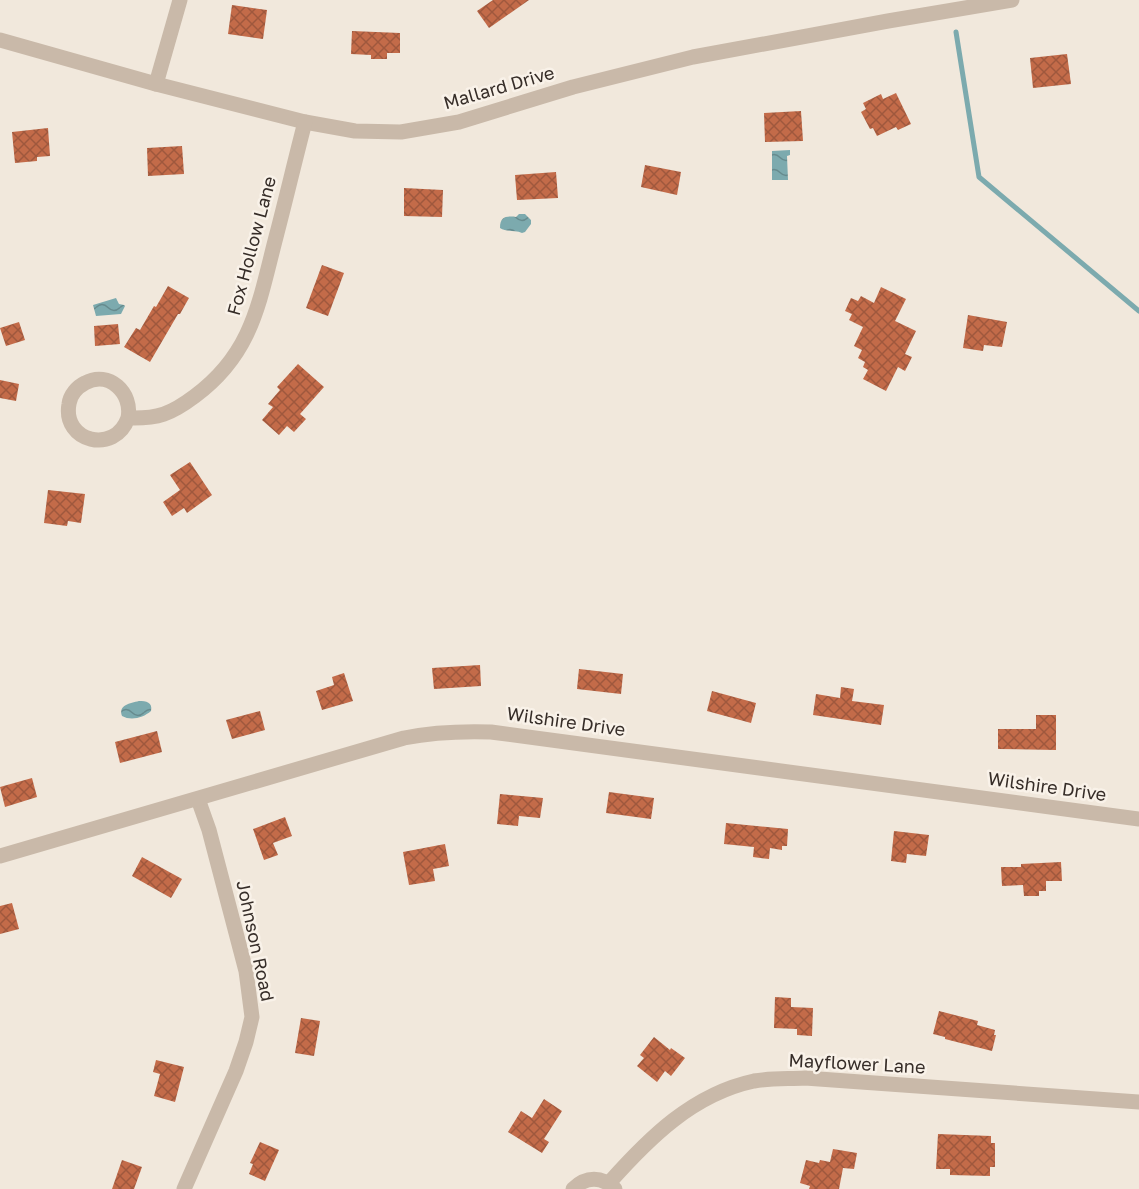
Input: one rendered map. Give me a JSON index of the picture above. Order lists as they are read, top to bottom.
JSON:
{
  "streets": {
    "street": [
      "Mallard Drive",
      "Fox Hollow Lane",
      "Wilshire Drive",
      "Johnson Road",
      "Mayflower Lane"
    ]
  },
  "crossings": [
    ["Mallard Drive", "Fox Hollow Lane"],
    ["Wilshire Drive", "Johnson Road"]
  ]
}
